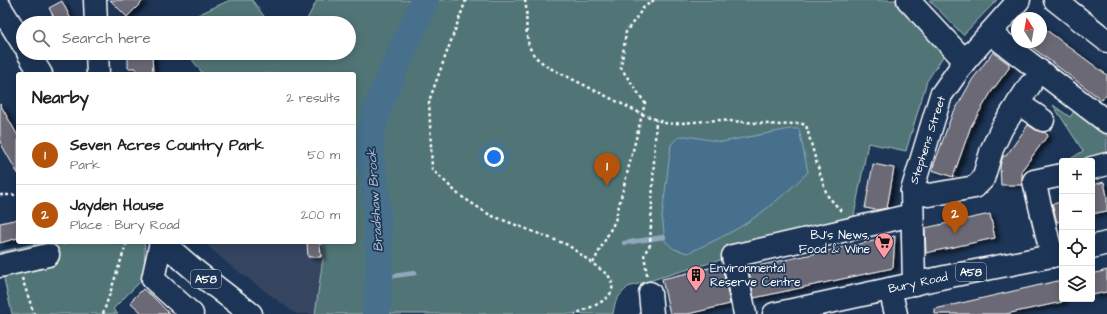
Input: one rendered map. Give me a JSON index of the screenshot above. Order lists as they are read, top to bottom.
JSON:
{
  "streets": {
    "main road": ["Stephens Street", "A58", "Bury Road"]
  },
  "crossings": [
    ["Stephens Street", "Bury Road"]
  ],
  "water": ["Bradshaw Brook"],
  "places": {
    "supermarket": ["BJ's News, Food & Wine"],
    "building": ["Environmental Reserve Centre"]
  },
  "north": "top",
  "page": {
    "search": "Search here",
    "heading": ["Nearby", "2 results"],
    "list": [
      {
        "mark": "1",
        "name": "Seven Acres Country Park",
        "note": "Park",
        "value": "50 m"
      },
      {
        "mark": "2",
        "name": "Jayden House",
        "note": "Place · Bury Road",
        "value": "200 m"
      }
    ],
    "pins": ["1", "2"],
    "map_buttons": ["+", "−"]
  }
}
